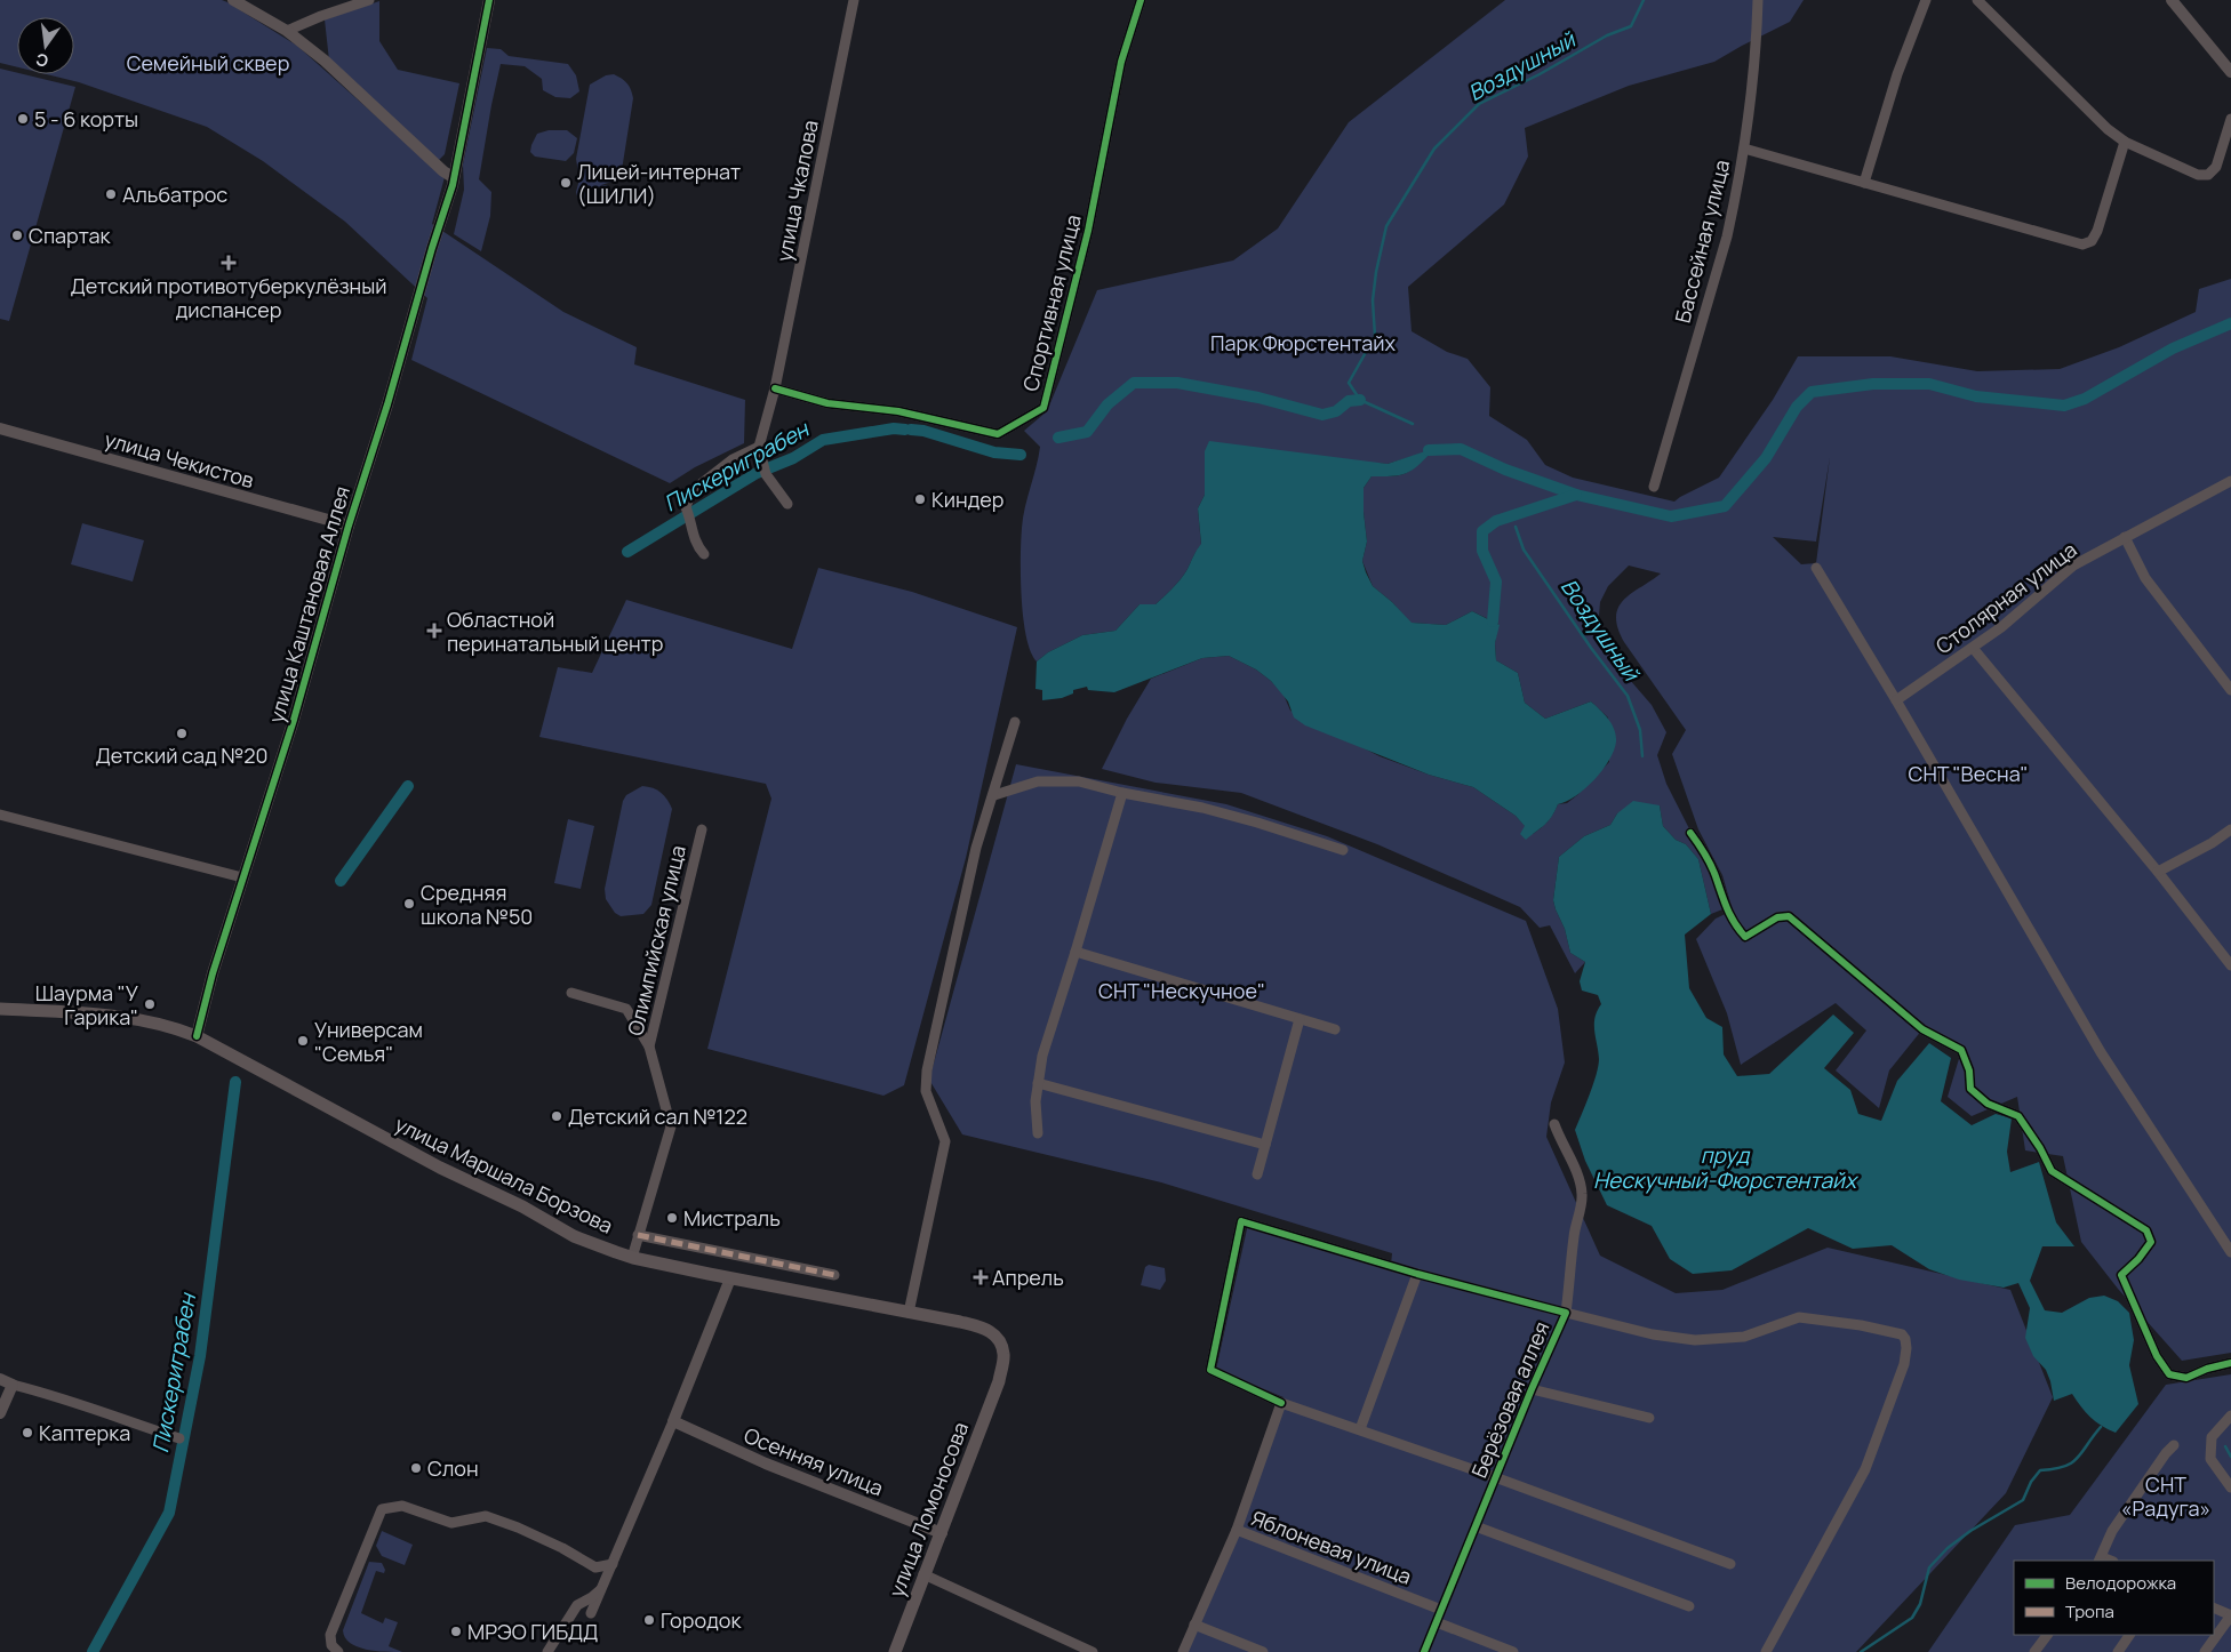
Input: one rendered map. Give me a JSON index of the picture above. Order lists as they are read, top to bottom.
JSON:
{
  "streets": {
    "main road": ["улица Маршала Борзова", "улица Ломоносова"],
    "street": [
      "улица Чкалова",
      "Бассейная улица",
      "Спортивная улица",
      "улица Чекистов",
      "Столярная улица",
      "улица Каштановая Аллея",
      "Олимпийская улица",
      "Берёзовая аллея",
      "Осенняя улица",
      "Яблоневая улица"
    ]
  },
  "crossings": [
    ["улица Чкалова", "Спортивная улица"],
    ["улица Чекистов", "улица Каштановая Аллея"],
    ["улица Каштановая Аллея", "улица Маршала Борзова"],
    ["Олимпийская улица", "улица Маршала Борзова"],
    ["улица Маршала Борзова", "улица Ломоносова"],
    ["Берёзовая аллея", "Яблоневая улица"],
    ["Осенняя улица", "улица Ломоносова"]
  ],
  "water": ["Воздушный", "Пискериграбен", "пруд Нескучный-Фюрстентайх"],
  "parks": [
    "Семейный сквер",
    "Парк Фюрстентайх",
    "СНТ \"Весна\"",
    "СНТ \"Нескучное\"",
    "СНТ «Радуга»"
  ],
  "places": {
    "other": [
      "5 - 6 корты",
      "Лицей-интернат (ШИЛИ)",
      "Альбатрос",
      "Спартак",
      "Киндер",
      "Детский сад №20",
      "Средняя школа №50",
      "Шаурма \"У Гарика\"",
      "Универсам \"Семья\"",
      "Детский сал №122",
      "Мистраль",
      "Каптерка",
      "Слон",
      "Городок",
      "МРЭО ГИБДД"
    ],
    "health": ["Детский противотуберкулёзный диспансер", "Областной перинатальный центр", "Апрель"]
  },
  "legend": ["Велодорожка", "Тропа"],
  "north": "bottom"
}
